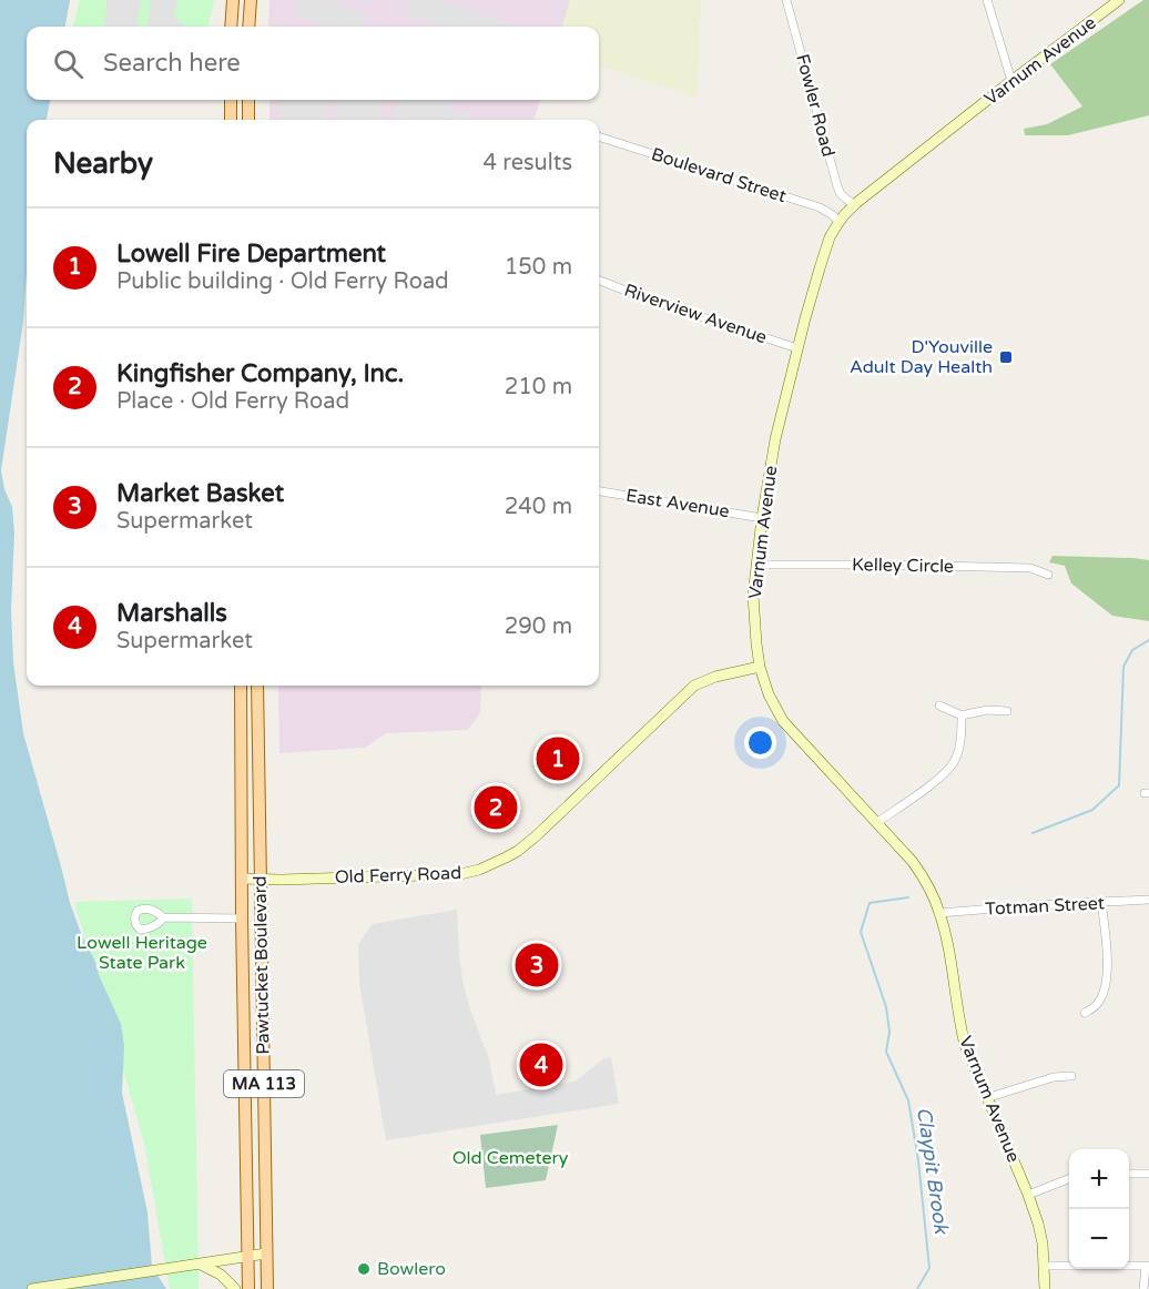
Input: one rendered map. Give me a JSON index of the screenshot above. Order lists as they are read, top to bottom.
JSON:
{
  "streets": {
    "main road": [
      "Varnum Avenue",
      "Old Ferry Road",
      "Pawtucket Boulevard",
      "MA 113"
    ],
    "street": [
      "Fowler Road",
      "Boulevard Street",
      "Riverview Avenue",
      "East Avenue",
      "Kelley Circle",
      "Totman Street"
    ]
  },
  "crossings": [
    ["Varnum Avenue", "Fowler Road"],
    ["Varnum Avenue", "Boulevard Street"],
    ["Varnum Avenue", "Riverview Avenue"],
    ["Varnum Avenue", "East Avenue"],
    ["Varnum Avenue", "Kelley Circle"],
    ["Varnum Avenue", "Old Ferry Road"],
    ["Varnum Avenue", "Totman Street"],
    ["Old Ferry Road", "Pawtucket Boulevard"]
  ],
  "water": ["Claypit Brook"],
  "parks": ["Lowell Heritage State Park", "Old Cemetery"],
  "places": {
    "transit": ["D'Youville Adult Day Health"],
    "other": ["Bowlero"]
  },
  "page": {
    "search": "Search here",
    "heading": ["Nearby", "4 results"],
    "list": [
      {
        "mark": "1",
        "name": "Lowell Fire Department",
        "note": "Public building · Old Ferry Road",
        "value": "150 m"
      },
      {
        "mark": "2",
        "name": "Kingfisher Company, Inc.",
        "note": "Place · Old Ferry Road",
        "value": "210 m"
      },
      {
        "mark": "3",
        "name": "Market Basket",
        "note": "Supermarket",
        "value": "240 m"
      },
      {
        "mark": "4",
        "name": "Marshalls",
        "note": "Supermarket",
        "value": "290 m"
      }
    ],
    "pins": [
      "1",
      "2",
      "3",
      "4"
    ],
    "map_buttons": ["+", "−"]
  }
}
